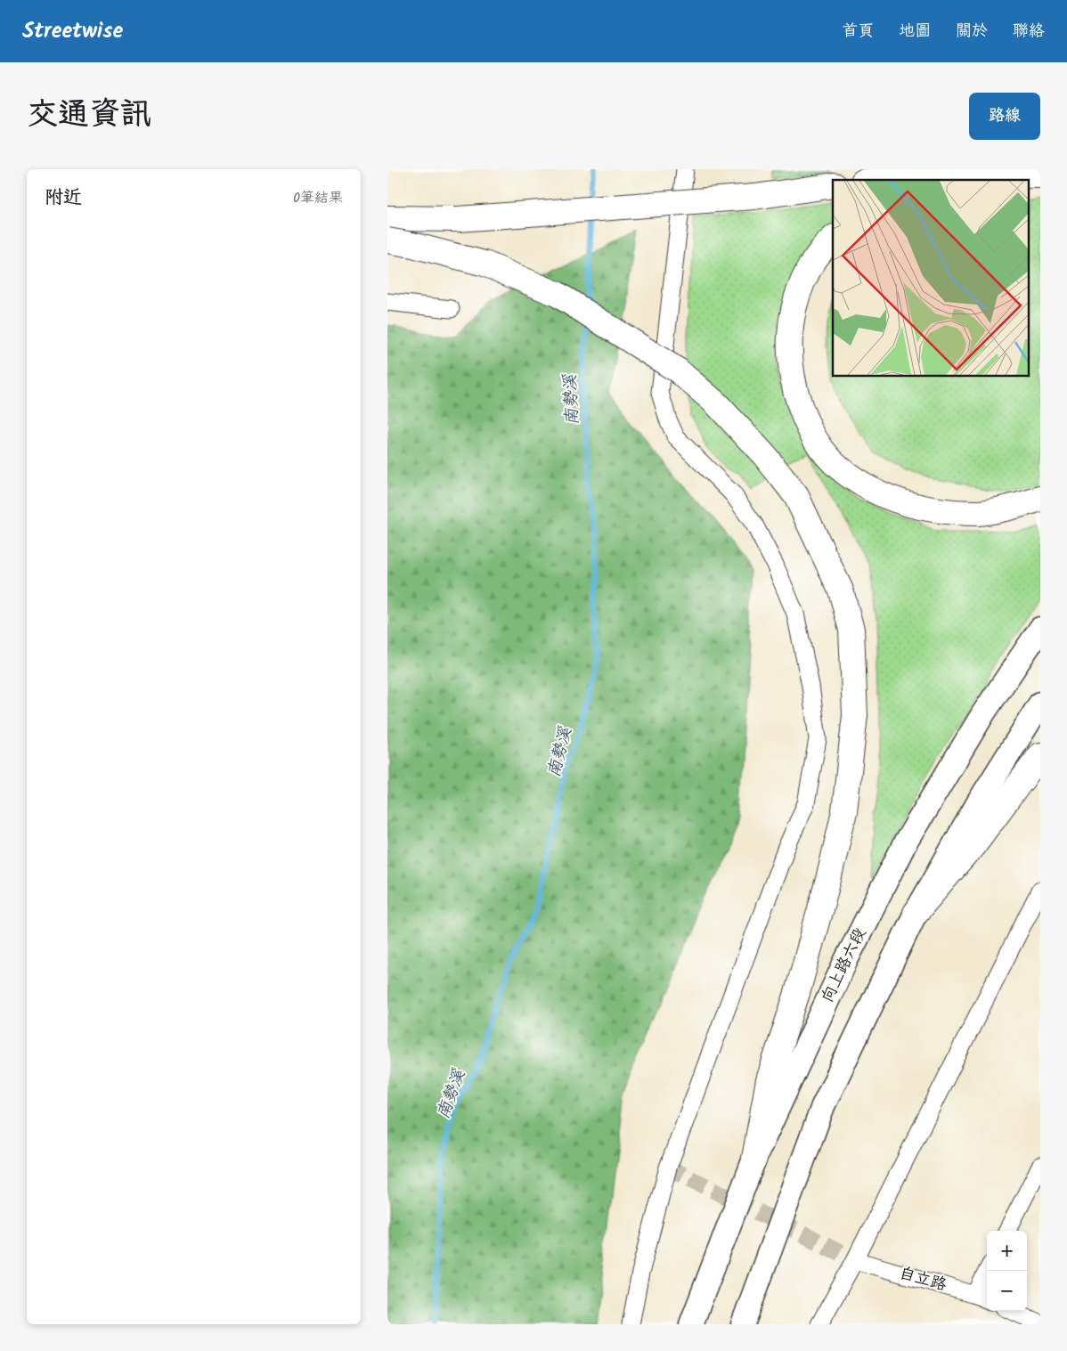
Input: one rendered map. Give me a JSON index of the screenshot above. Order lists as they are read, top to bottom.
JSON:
{
  "streets": {
    "main road": ["向上路六段"],
    "street": ["自立路"]
  },
  "water": ["南勢溪"],
  "page": {
    "header": "Streetwise",
    "nav": [
      "首頁",
      "地圖",
      "關於",
      "聯絡"
    ],
    "title": "交通資訊",
    "buttons": "路線",
    "heading": ["附近", "0筆結果"],
    "map_buttons": ["+", "−"]
  }
}
